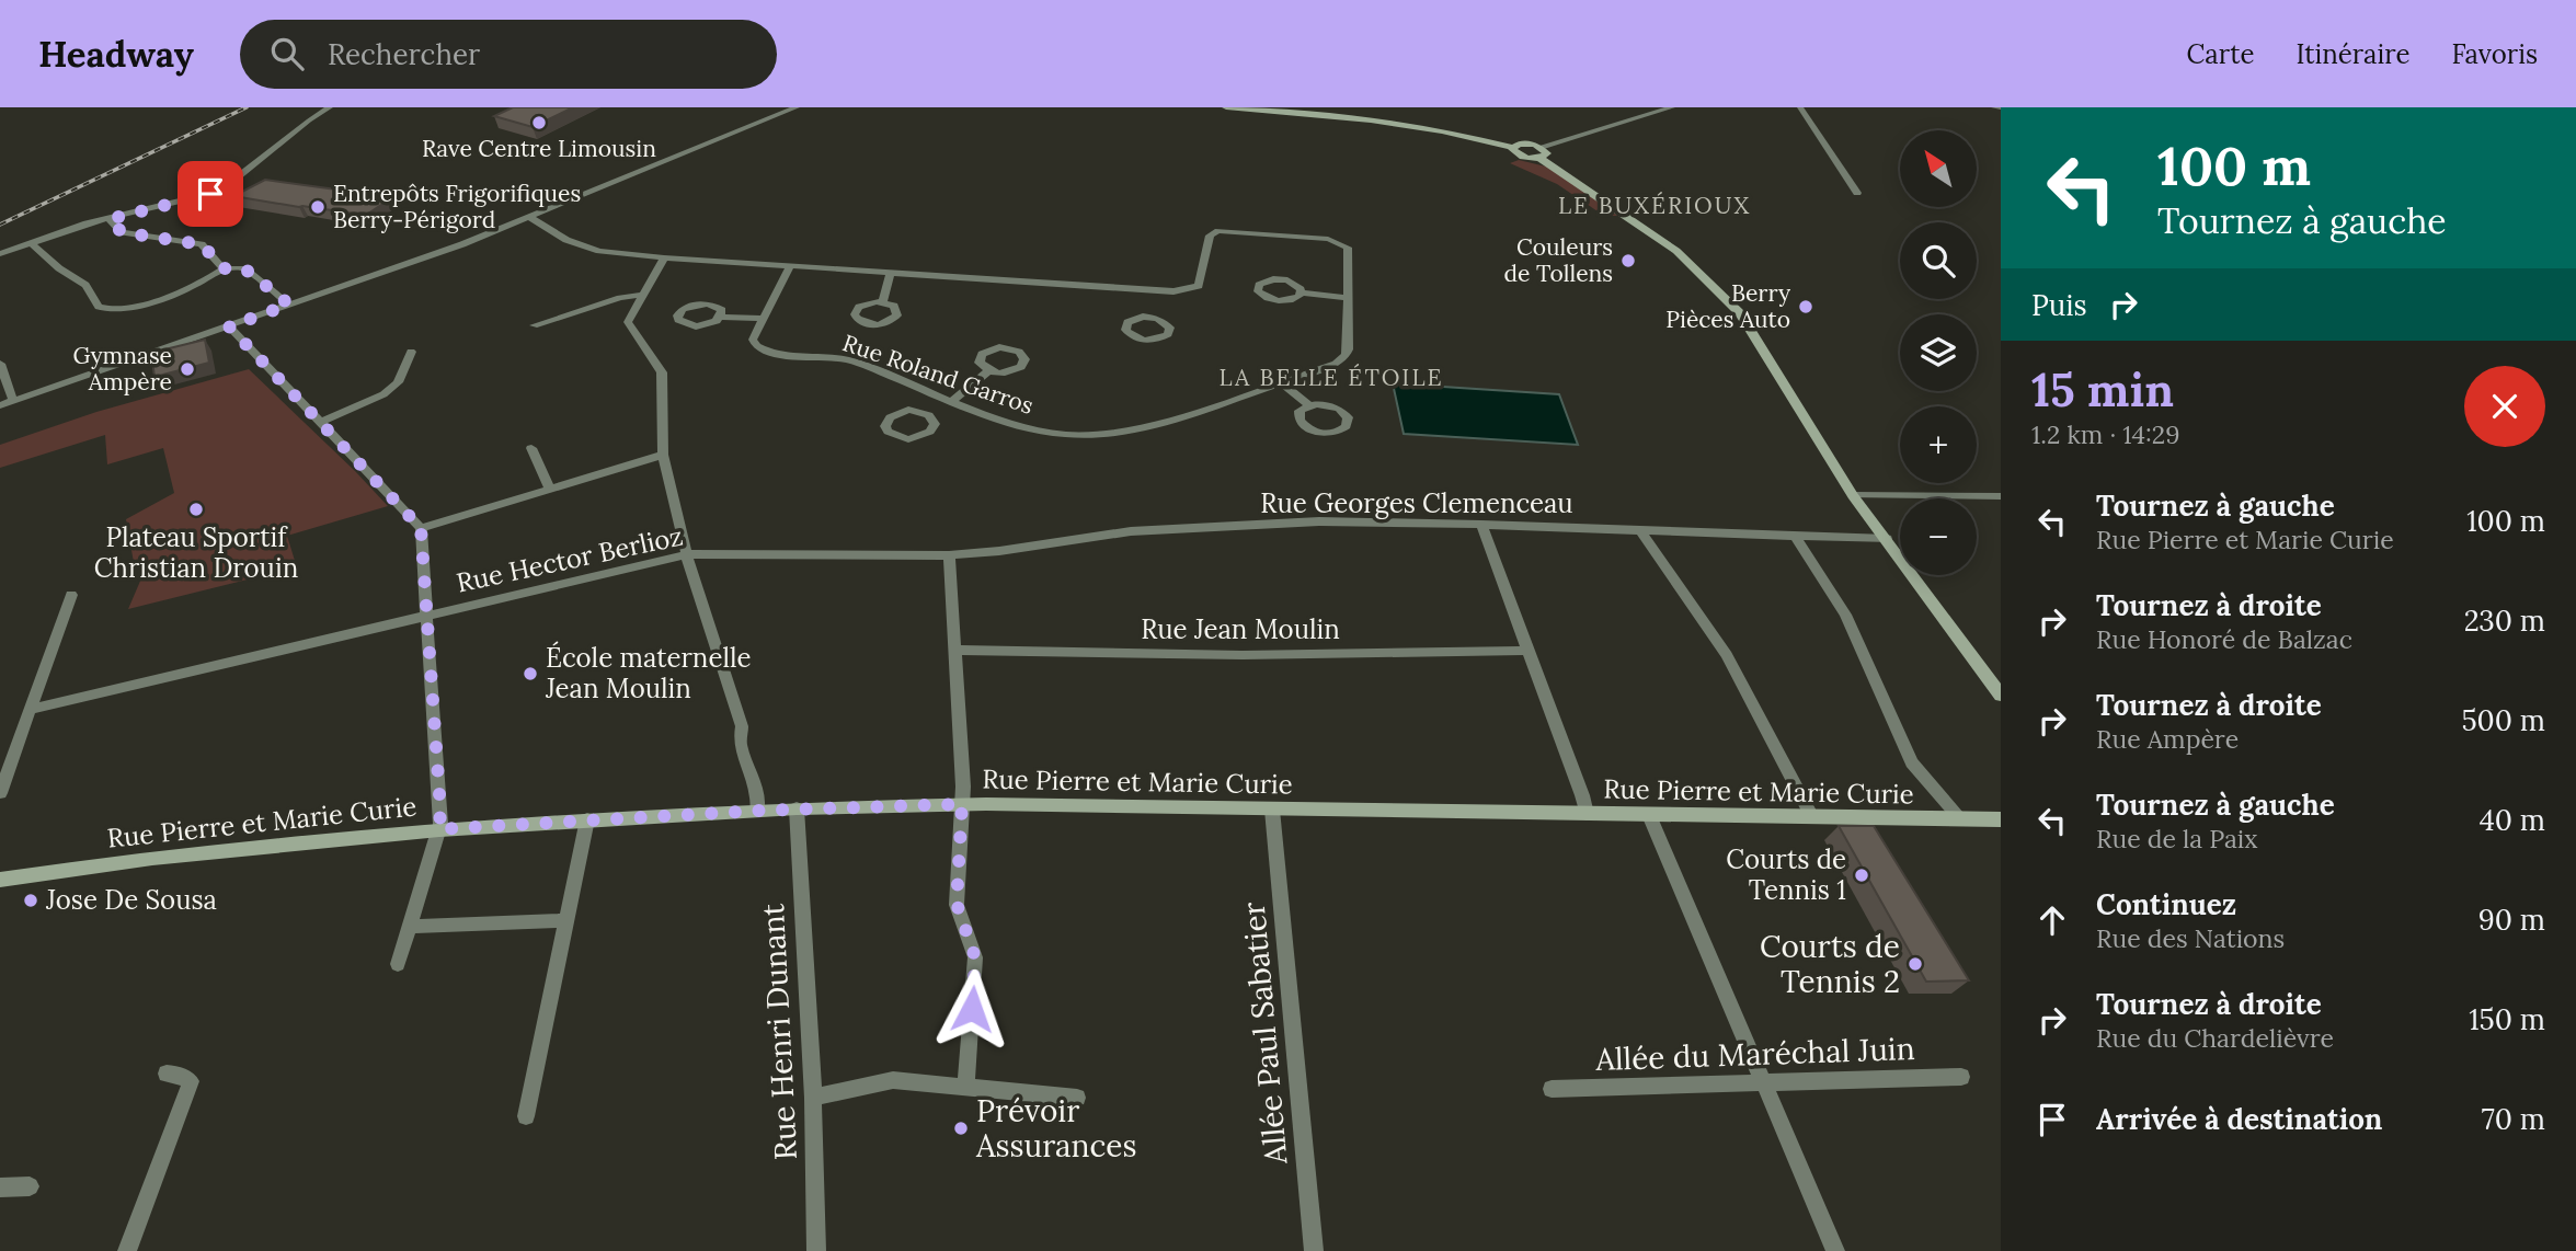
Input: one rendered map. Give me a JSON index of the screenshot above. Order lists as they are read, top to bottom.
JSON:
{
  "streets": {
    "street": [
      "Rue Roland Garros",
      "Rue Georges Clemenceau",
      "Rue Hector Berlioz",
      "Rue Jean Moulin",
      "Rue Pierre et Marie Curie",
      "Rue Henri Dunant",
      "Allée Paul Sabatier",
      "Allée du Maréchal Juin"
    ]
  },
  "crossings": [
    ["Rue Georges Clemenceau", "Rue Hector Berlioz"],
    ["Rue Pierre et Marie Curie", "Rue Henri Dunant"],
    ["Rue Pierre et Marie Curie", "Allée Paul Sabatier"]
  ],
  "districts": ["LE BUXÉRIOUX", "LA BELLE ÉTOILE"],
  "places": [
    "Rave Centre Limousin",
    "Entrepôts Frigorifiques Berry-Périgord",
    "Couleurs de Tollens",
    "Berry Pièces Auto",
    "Gymnase Ampère",
    "Plateau Sportif Christian Drouin",
    "École maternelle Jean Moulin",
    "Courts de Tennis 1",
    "Jose De Sousa",
    "Courts de Tennis 2",
    "Prévoir Assurances"
  ],
  "north": "top left",
  "page": {
    "header": "Headway",
    "search": "Rechercher",
    "nav": ["Carte", "Itinéraire", "Favoris"],
    "turn": ["100 m", "Tournez à gauche"],
    "map_buttons": ["+", "−"],
    "then": "Puis",
    "heading": ["15 min", "1.2 km · 14:29"],
    "list": [
      {
        "name": "Tournez à gauche",
        "note": "Rue Pierre et Marie Curie",
        "value": "100 m"
      },
      {
        "name": "Tournez à droite",
        "note": "Rue Honoré de Balzac",
        "value": "230 m"
      },
      {
        "name": "Tournez à droite",
        "note": "Rue Ampère",
        "value": "500 m"
      },
      {
        "name": "Tournez à gauche",
        "note": "Rue de la Paix",
        "value": "40 m"
      },
      {
        "name": "Continuez",
        "note": "Rue des Nations",
        "value": "90 m"
      },
      {
        "name": "Tournez à droite",
        "note": "Rue du Chardelièvre",
        "value": "150 m"
      },
      {
        "name": "Arrivée à destination",
        "value": "70 m"
      }
    ]
  }
}
